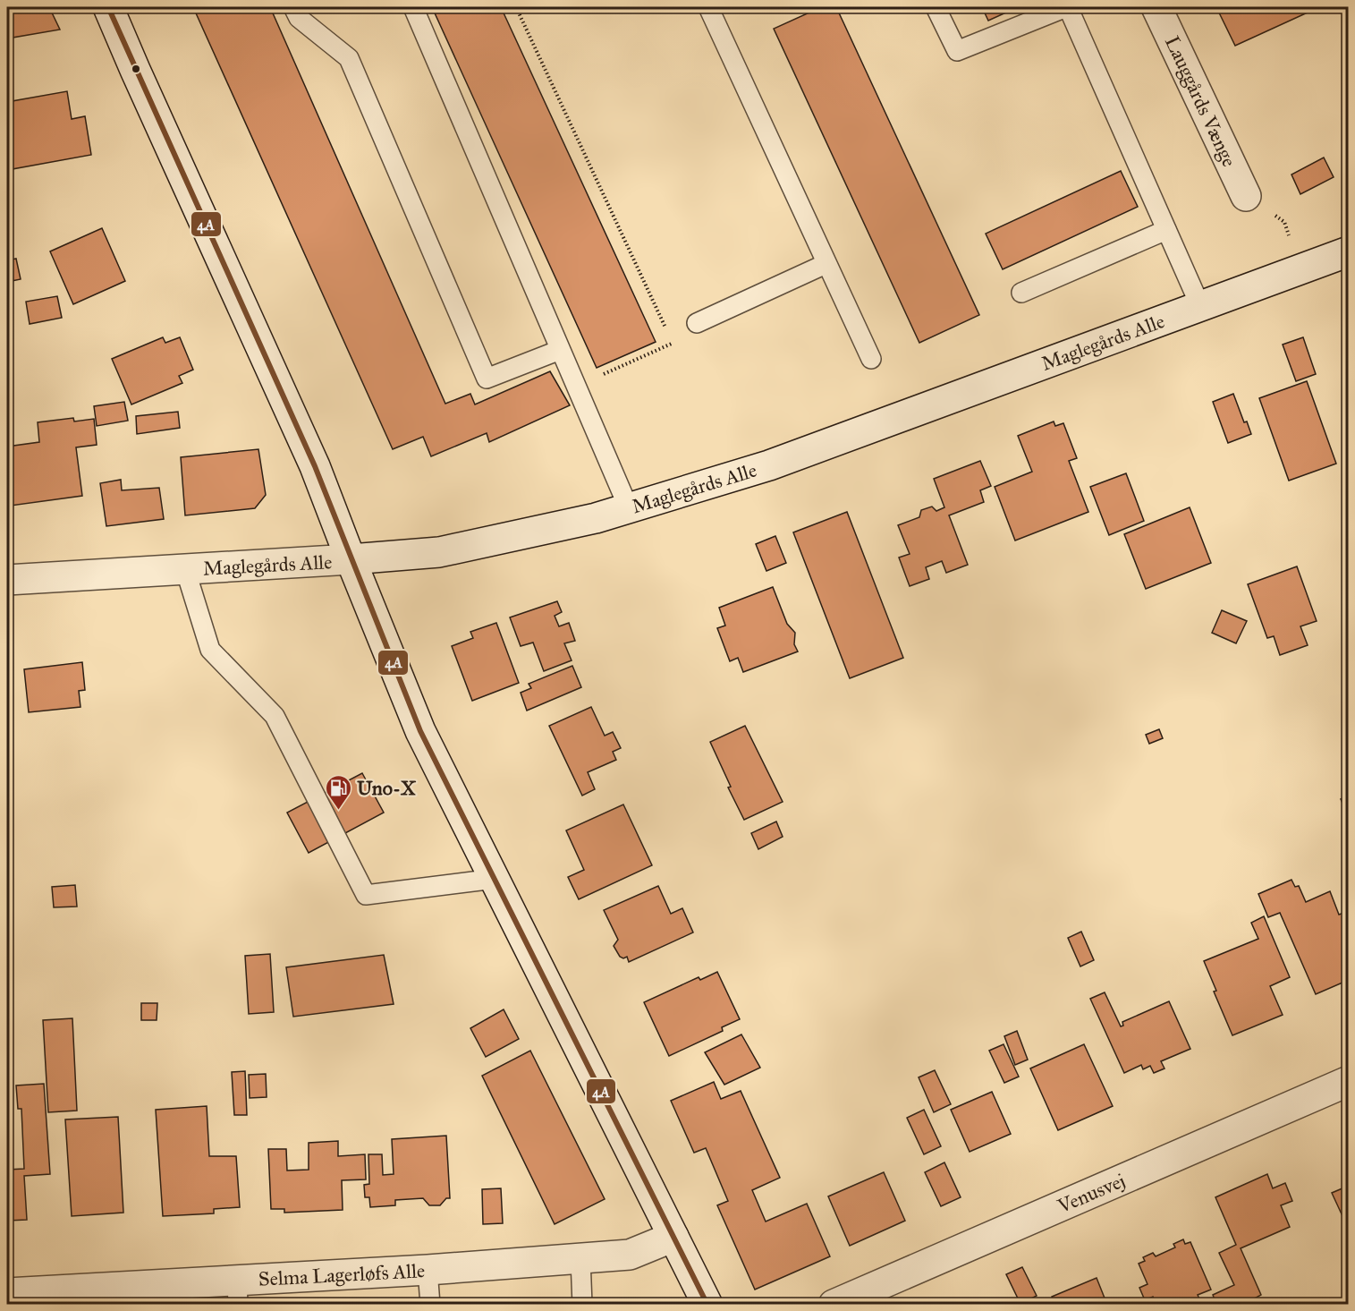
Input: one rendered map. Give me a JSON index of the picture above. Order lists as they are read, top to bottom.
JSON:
{
  "streets": {
    "street": [
      "Lauggårds Vænge",
      "Maglegårds Alle",
      "Venusvej",
      "Selma Lagerløfs Alle"
    ]
  },
  "places": {
    "fuel station": ["Uno-X"]
  },
  "lines": ["transit line 4A"]
}
